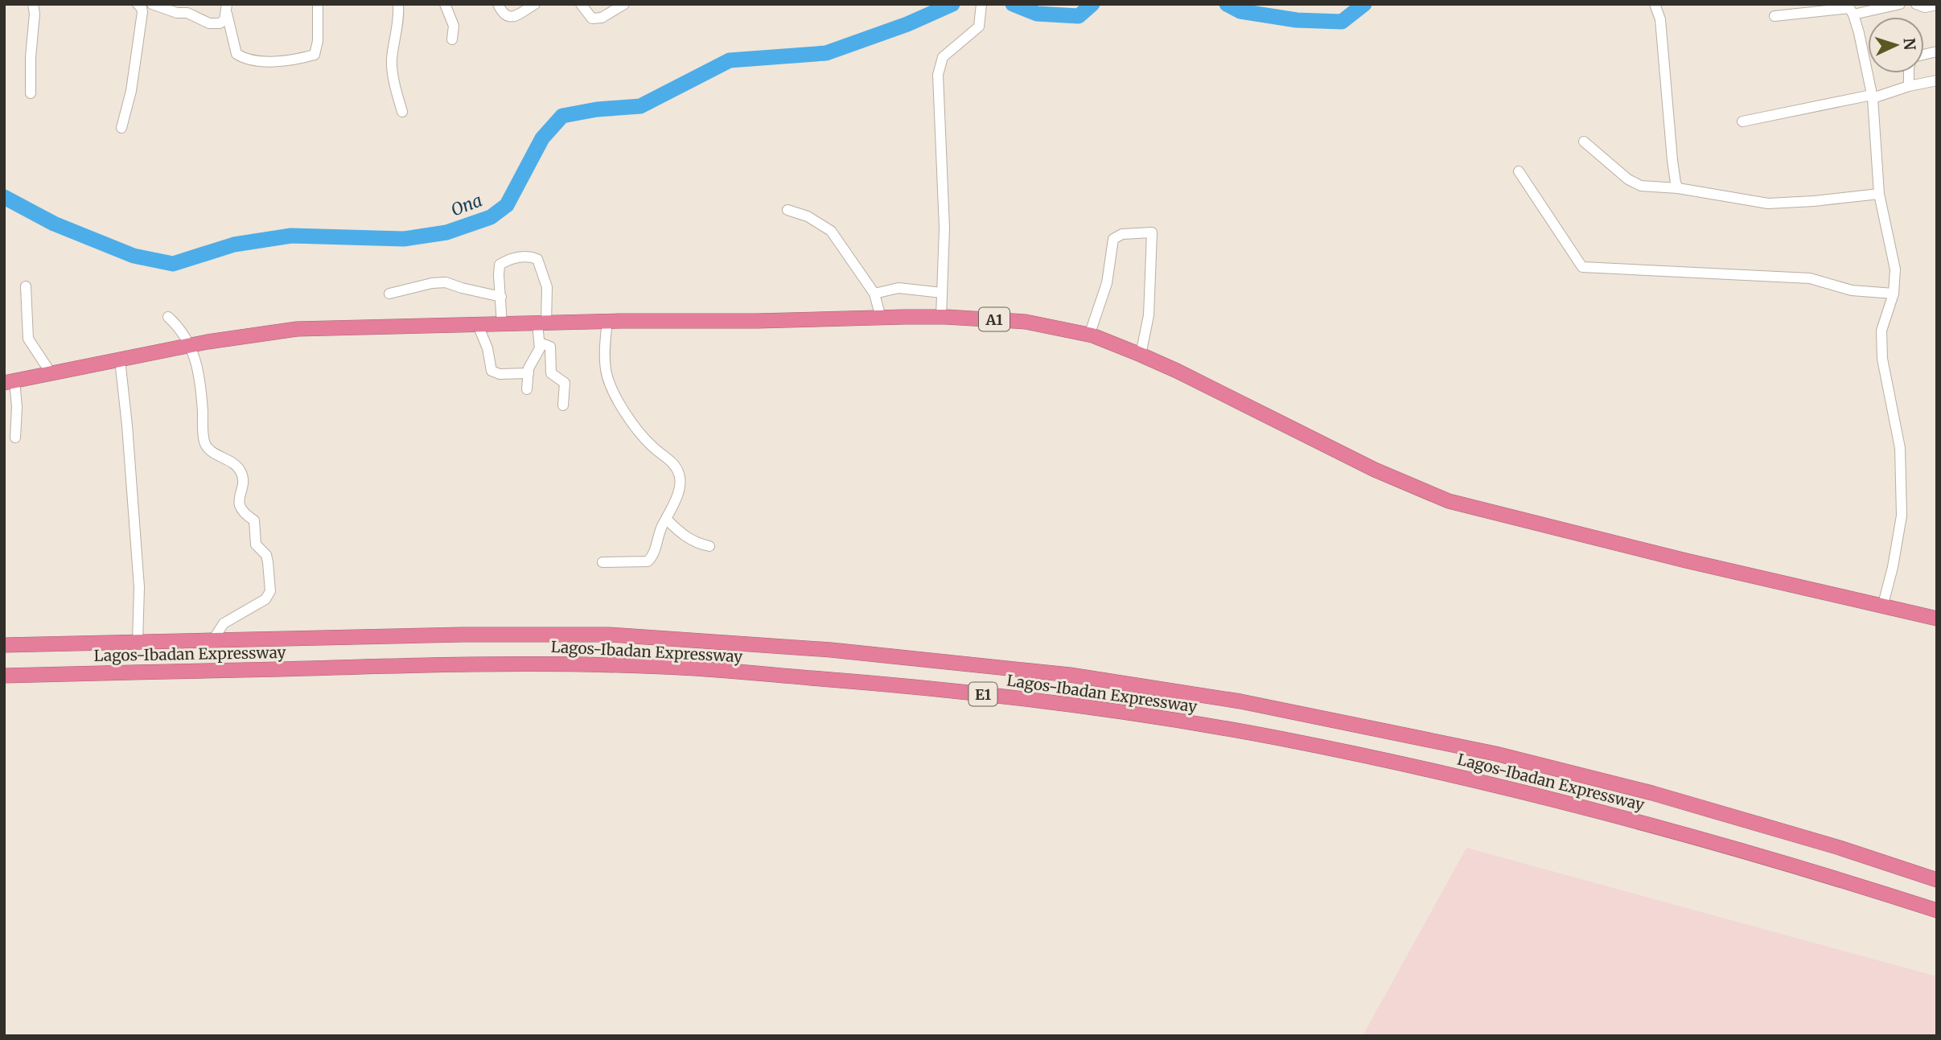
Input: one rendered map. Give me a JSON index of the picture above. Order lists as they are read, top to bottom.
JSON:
{
  "streets": {
    "highway": ["A1", "Lagos-Ibadan Expressway", "E1"]
  },
  "water": ["Ona"],
  "north": "right"
}
